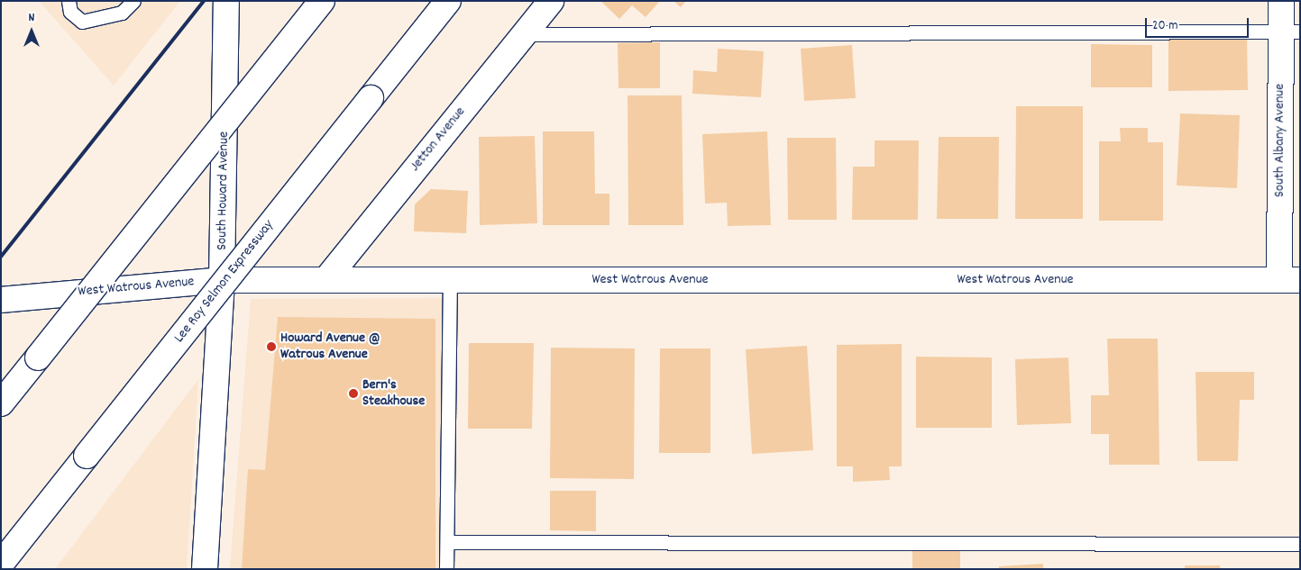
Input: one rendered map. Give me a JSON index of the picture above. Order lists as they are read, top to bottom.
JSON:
{
  "streets": {
    "main road": [
      "Jetton Avenue",
      "South Albany Avenue",
      "South Howard Avenue",
      "West Watrous Avenue",
      "Lee Roy Selmon Expressway"
    ]
  },
  "crossings": [
    ["Jetton Avenue", "West Watrous Avenue"],
    ["South Albany Avenue", "West Watrous Avenue"],
    ["South Howard Avenue", "West Watrous Avenue"]
  ],
  "places": ["Howard Avenue @ Watrous Avenue", "Bern's Steakhouse"],
  "scale_bar": "20 m",
  "north": "top"
}
